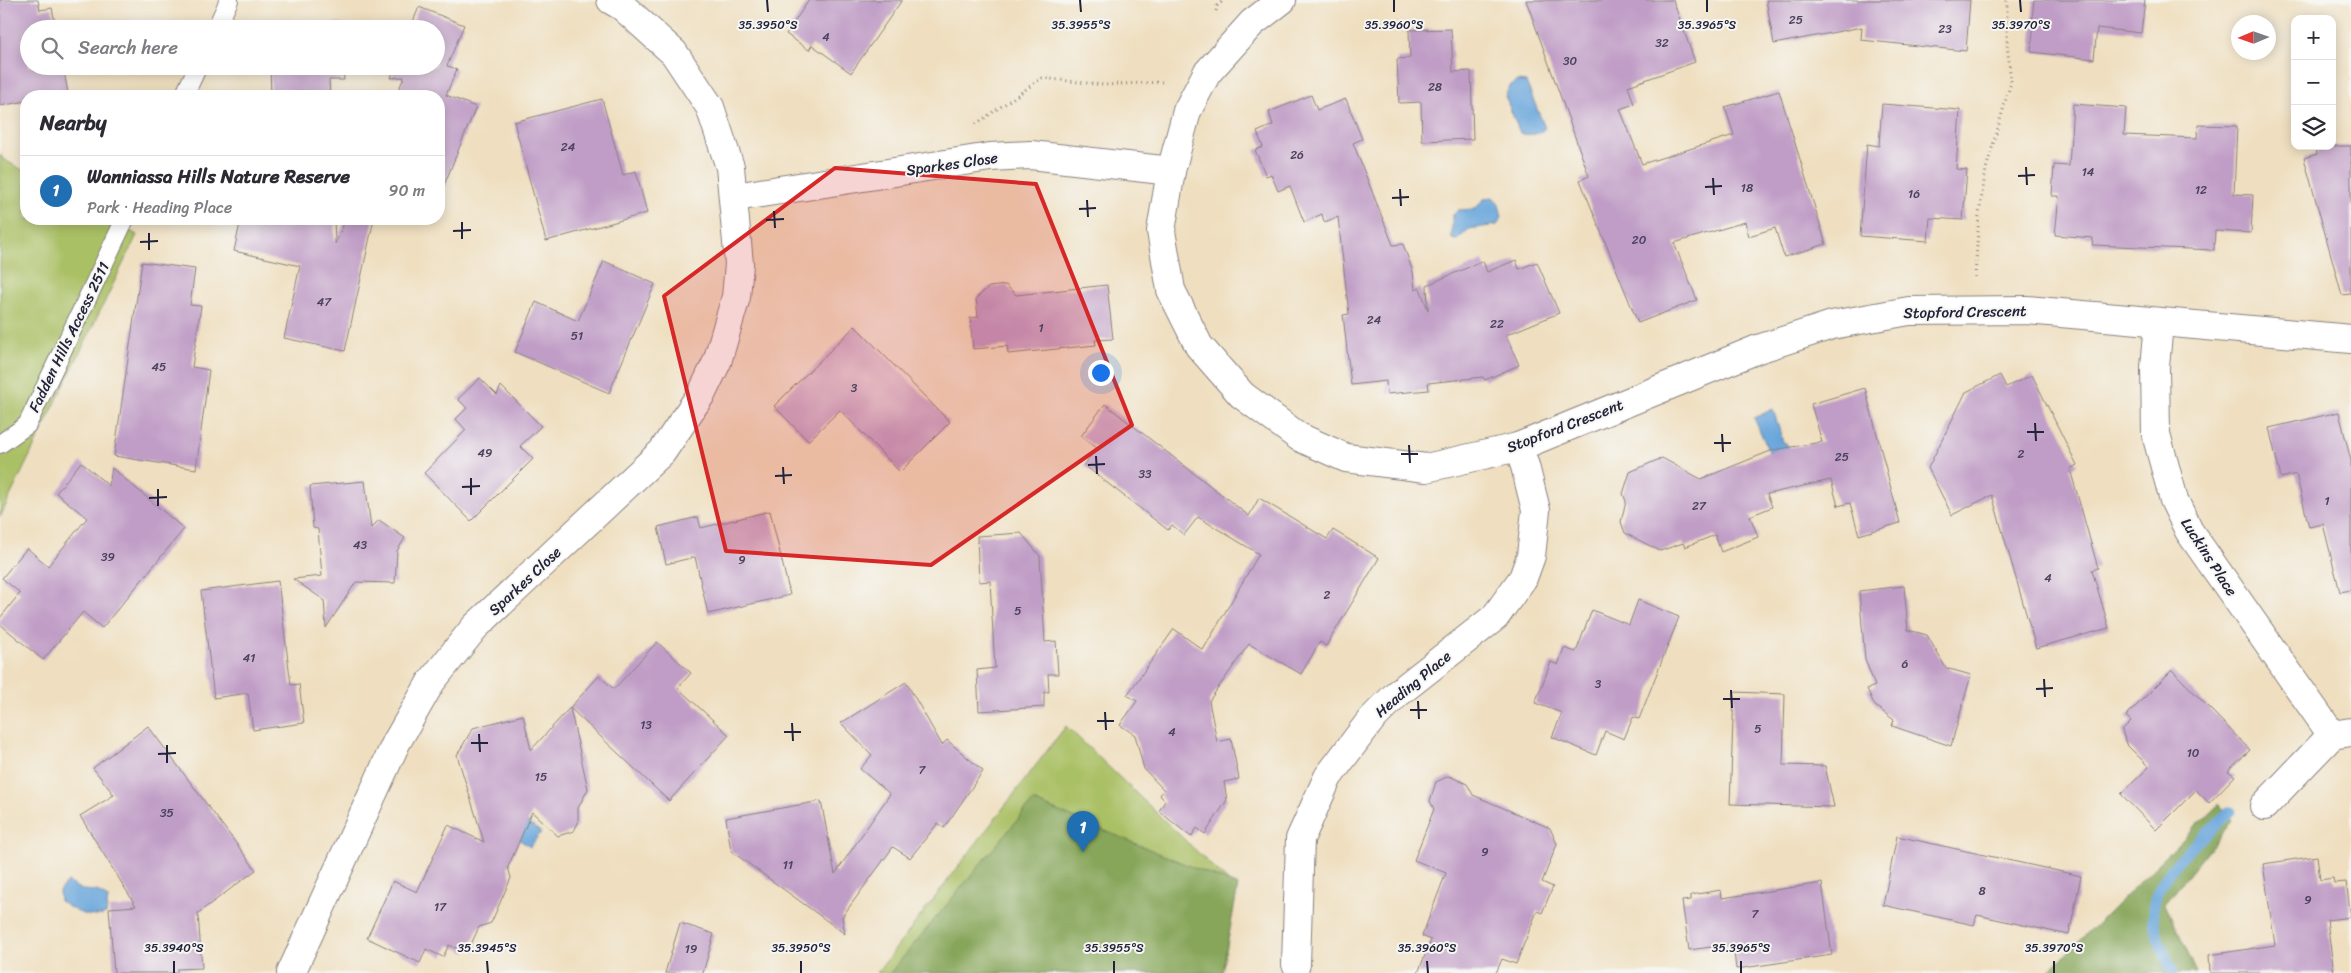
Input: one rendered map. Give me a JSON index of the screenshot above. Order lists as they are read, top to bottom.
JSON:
{
  "streets": {
    "street": [
      "Sparkes Close",
      "Stopford Crescent",
      "Luckins Place",
      "Heading Place"
    ],
    "lane": ["Fadden Hills Access 2511"]
  },
  "crossings": [
    ["Sparkes Close", "Stopford Crescent"],
    ["Stopford Crescent", "Luckins Place"],
    ["Stopford Crescent", "Heading Place"]
  ],
  "house_numbers": [
    "25",
    "23",
    "4",
    "32",
    "30",
    "28",
    "24",
    "26",
    "14",
    "18",
    "12",
    "16",
    "20",
    "47",
    "24",
    "22",
    "1",
    "51",
    "45",
    "3",
    "49",
    "2",
    "25",
    "33",
    "1",
    "27",
    "43",
    "39",
    "9",
    "4",
    "2",
    "5",
    "41",
    "6",
    "3",
    "13",
    "5",
    "4",
    "10",
    "7",
    "15",
    "35",
    "9",
    "11",
    "8",
    "9",
    "17",
    "7",
    "19"
  ],
  "north": "left",
  "page": {
    "map_buttons": ["+", "−"],
    "search": "Search here",
    "heading": "Nearby",
    "list": [
      {
        "mark": "1",
        "name": "Wanniassa Hills Nature Reserve",
        "note": "Park · Heading Place",
        "value": "90 m"
      }
    ],
    "pins": "1"
  },
  "coordinates": [
    "35.3950°S",
    "35.3955°S",
    "35.3960°S",
    "35.3965°S",
    "35.3970°S",
    "35.3940°S",
    "35.3945°S"
  ]
}
